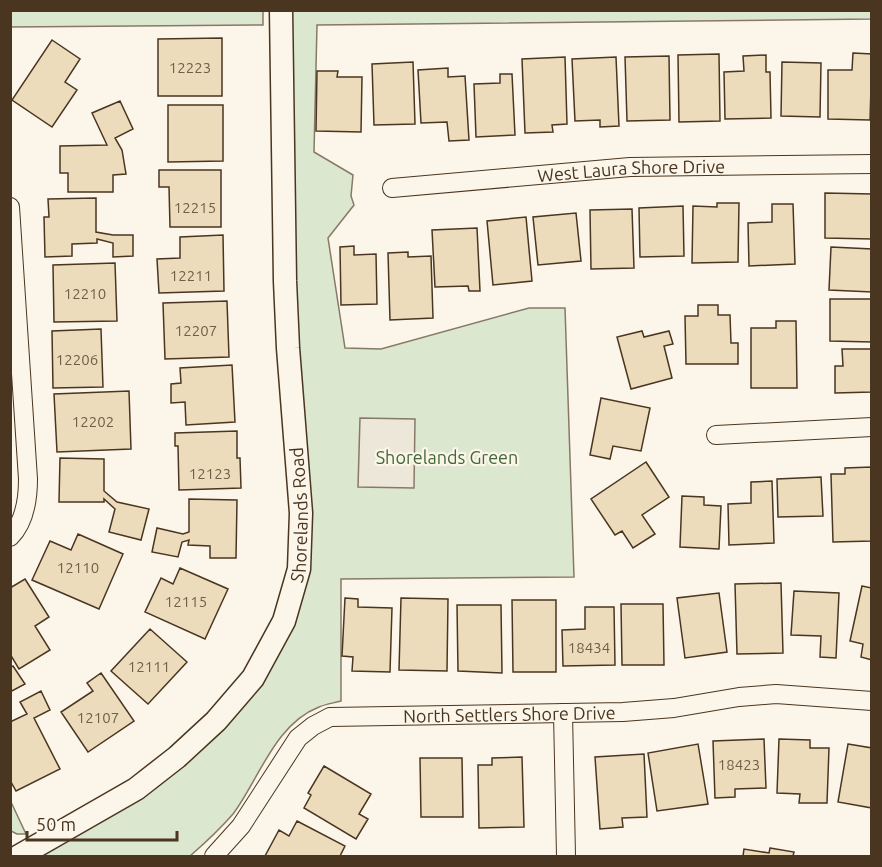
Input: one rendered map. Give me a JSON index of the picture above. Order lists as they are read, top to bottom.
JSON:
{
  "streets": {
    "street": ["West Laura Shore Drive", "Shorelands Road", "North Settlers Shore Drive"]
  },
  "parks": ["Shorelands Green"],
  "house_numbers": [
    "12223",
    "12215",
    "12211",
    "12210",
    "12207",
    "12206",
    "12202",
    "12123",
    "12110",
    "12115",
    "18434",
    "12111",
    "12107",
    "18423"
  ],
  "scale_bar": "50 m"
}
